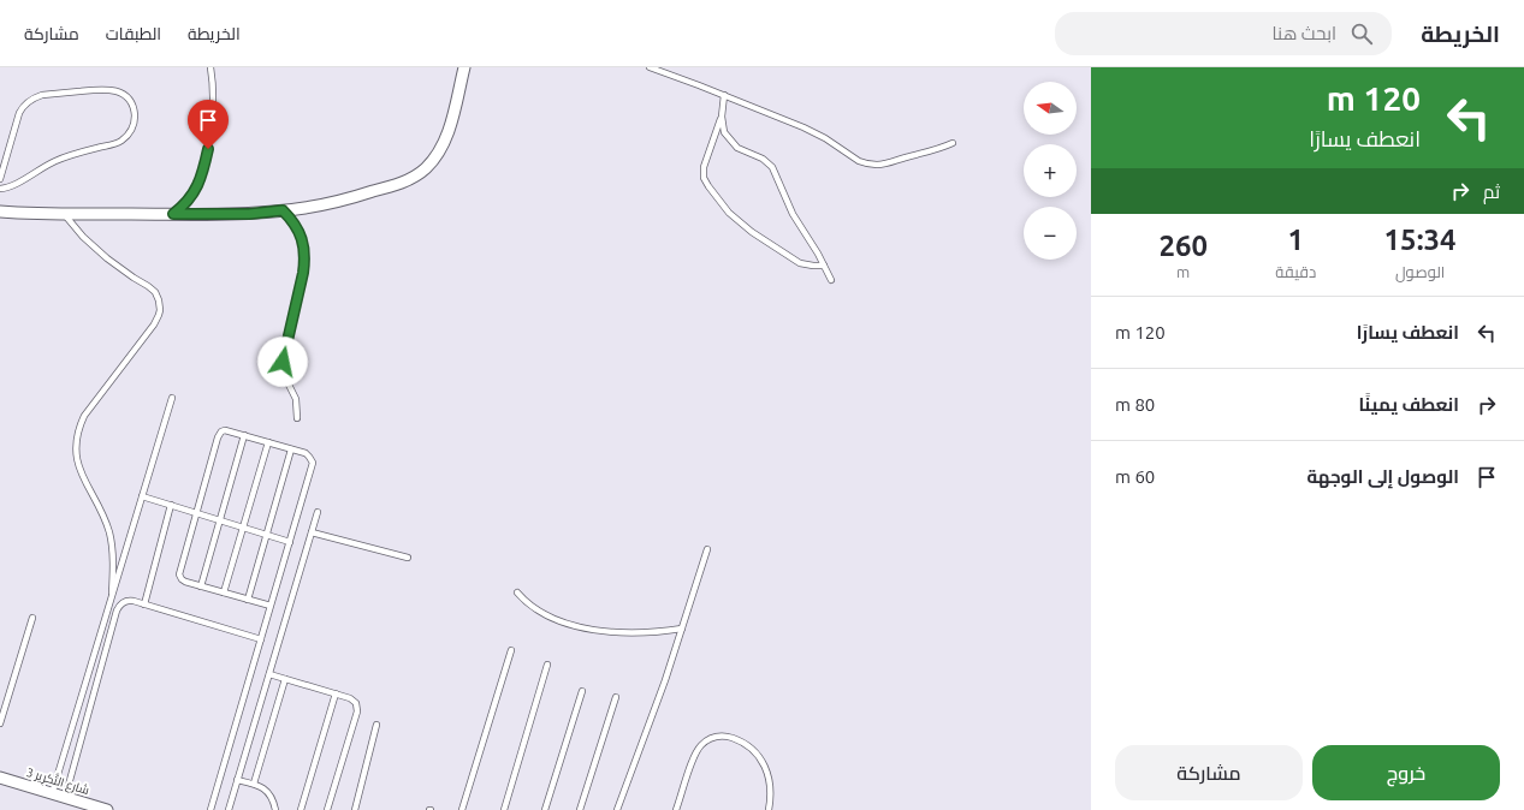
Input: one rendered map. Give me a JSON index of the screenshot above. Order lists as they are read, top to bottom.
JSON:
{
  "streets": {
    "street": ["شارع التَّكرِير 3"]
  },
  "north": "left",
  "page": {
    "header": "الخريطة",
    "search": "ابحث هنا",
    "nav": ["الخريطة", "الطبقات", "مشاركة"],
    "turn": ["120 m", "انعطف يسارًا"],
    "map_buttons": ["+", "−"],
    "then": "ثم",
    "eta": [
      "15:34",
      "الوصول",
      "1",
      "دقيقة",
      "260",
      "m"
    ],
    "list": [
      {
        "name": "انعطف يسارًا",
        "value": "120 m"
      },
      {
        "name": "انعطف يمينًا",
        "value": "80 m"
      },
      {
        "name": "الوصول إلى الوجهة",
        "value": "60 m"
      }
    ],
    "buttons": ["خروج", "مشاركة"]
  }
}
